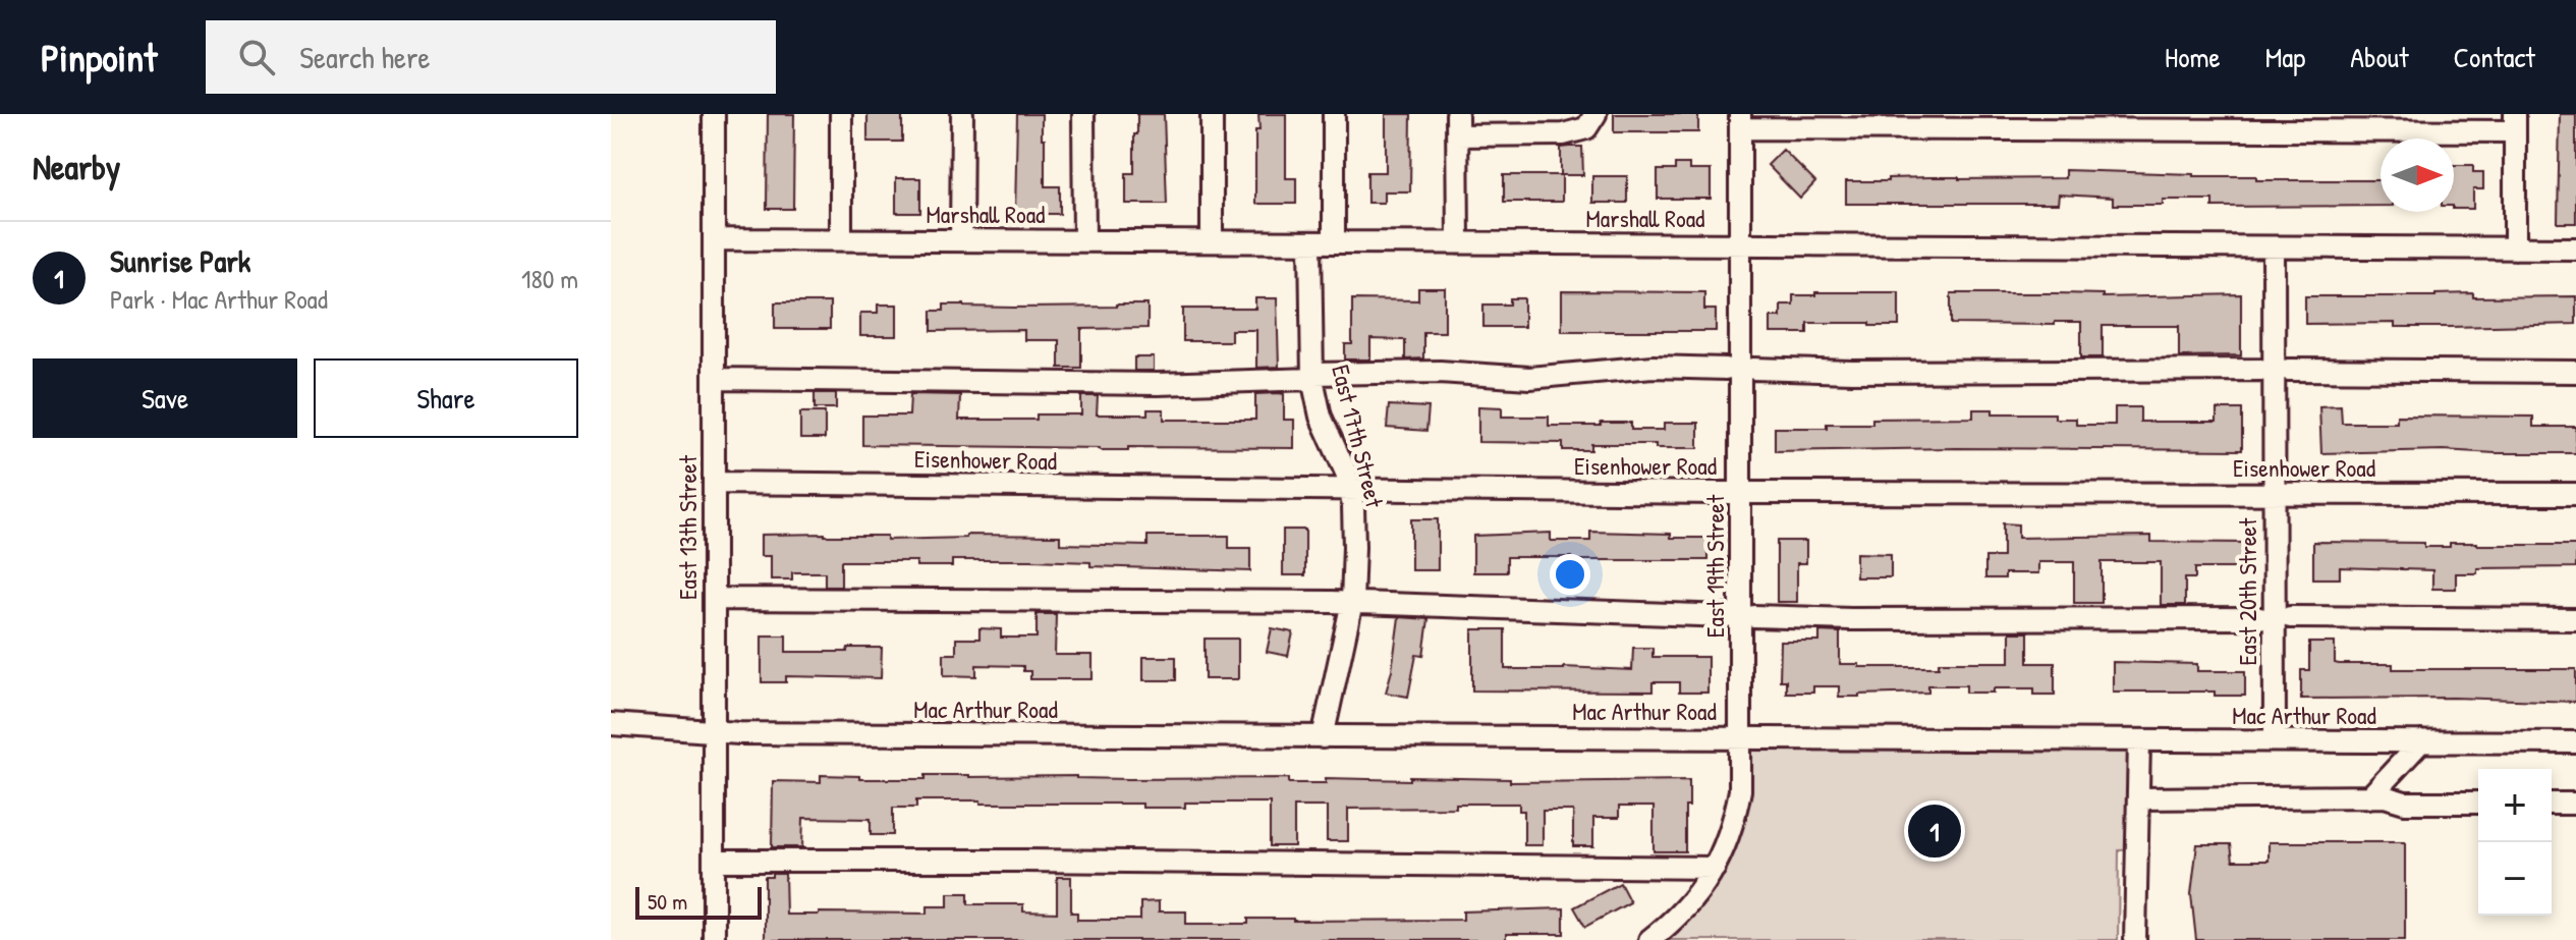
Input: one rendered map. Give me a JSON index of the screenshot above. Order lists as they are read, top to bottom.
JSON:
{
  "streets": {
    "street": [
      "Marshall Road",
      "East 17th Street",
      "Eisenhower Road",
      "East 13th Street",
      "East 19th Street",
      "East 20th Street",
      "Mac Arthur Road"
    ]
  },
  "crossings": [
    ["Marshall Road", "East 17th Street"],
    ["Marshall Road", "East 13th Street"],
    ["Marshall Road", "East 19th Street"],
    ["Marshall Road", "East 20th Street"],
    ["East 17th Street", "Eisenhower Road"],
    ["East 17th Street", "Mac Arthur Road"],
    ["Eisenhower Road", "East 13th Street"],
    ["Eisenhower Road", "East 19th Street"],
    ["Eisenhower Road", "East 20th Street"],
    ["East 13th Street", "Mac Arthur Road"],
    ["East 19th Street", "Mac Arthur Road"],
    ["East 20th Street", "Mac Arthur Road"]
  ],
  "scale_bar": "50 m",
  "north": "right",
  "page": {
    "header": "Pinpoint",
    "search": "Search here",
    "nav": [
      "Home",
      "Map",
      "About",
      "Contact"
    ],
    "heading": "Nearby",
    "list": [
      {
        "mark": "1",
        "name": "Sunrise Park",
        "note": "Park · Mac Arthur Road",
        "value": "180 m"
      }
    ],
    "buttons": ["Save", "Share"],
    "map_buttons": ["+", "−"],
    "pins": "1",
    "scale": "50 m"
  }
}
